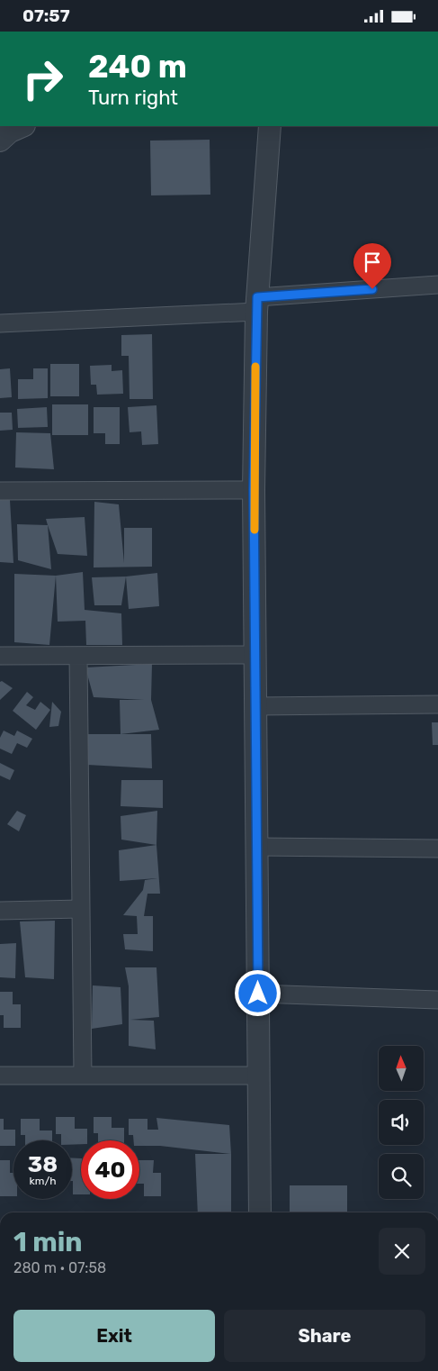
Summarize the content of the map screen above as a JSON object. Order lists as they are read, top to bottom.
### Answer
{
  "north": "top",
  "page": {
    "status": "07:57",
    "turn": ["240 m", "Turn right"],
    "speed": "38 km/h",
    "limit": "40",
    "heading": ["1 min", "280 m · 07:58"],
    "buttons": ["Exit", "Share"]
  }
}
